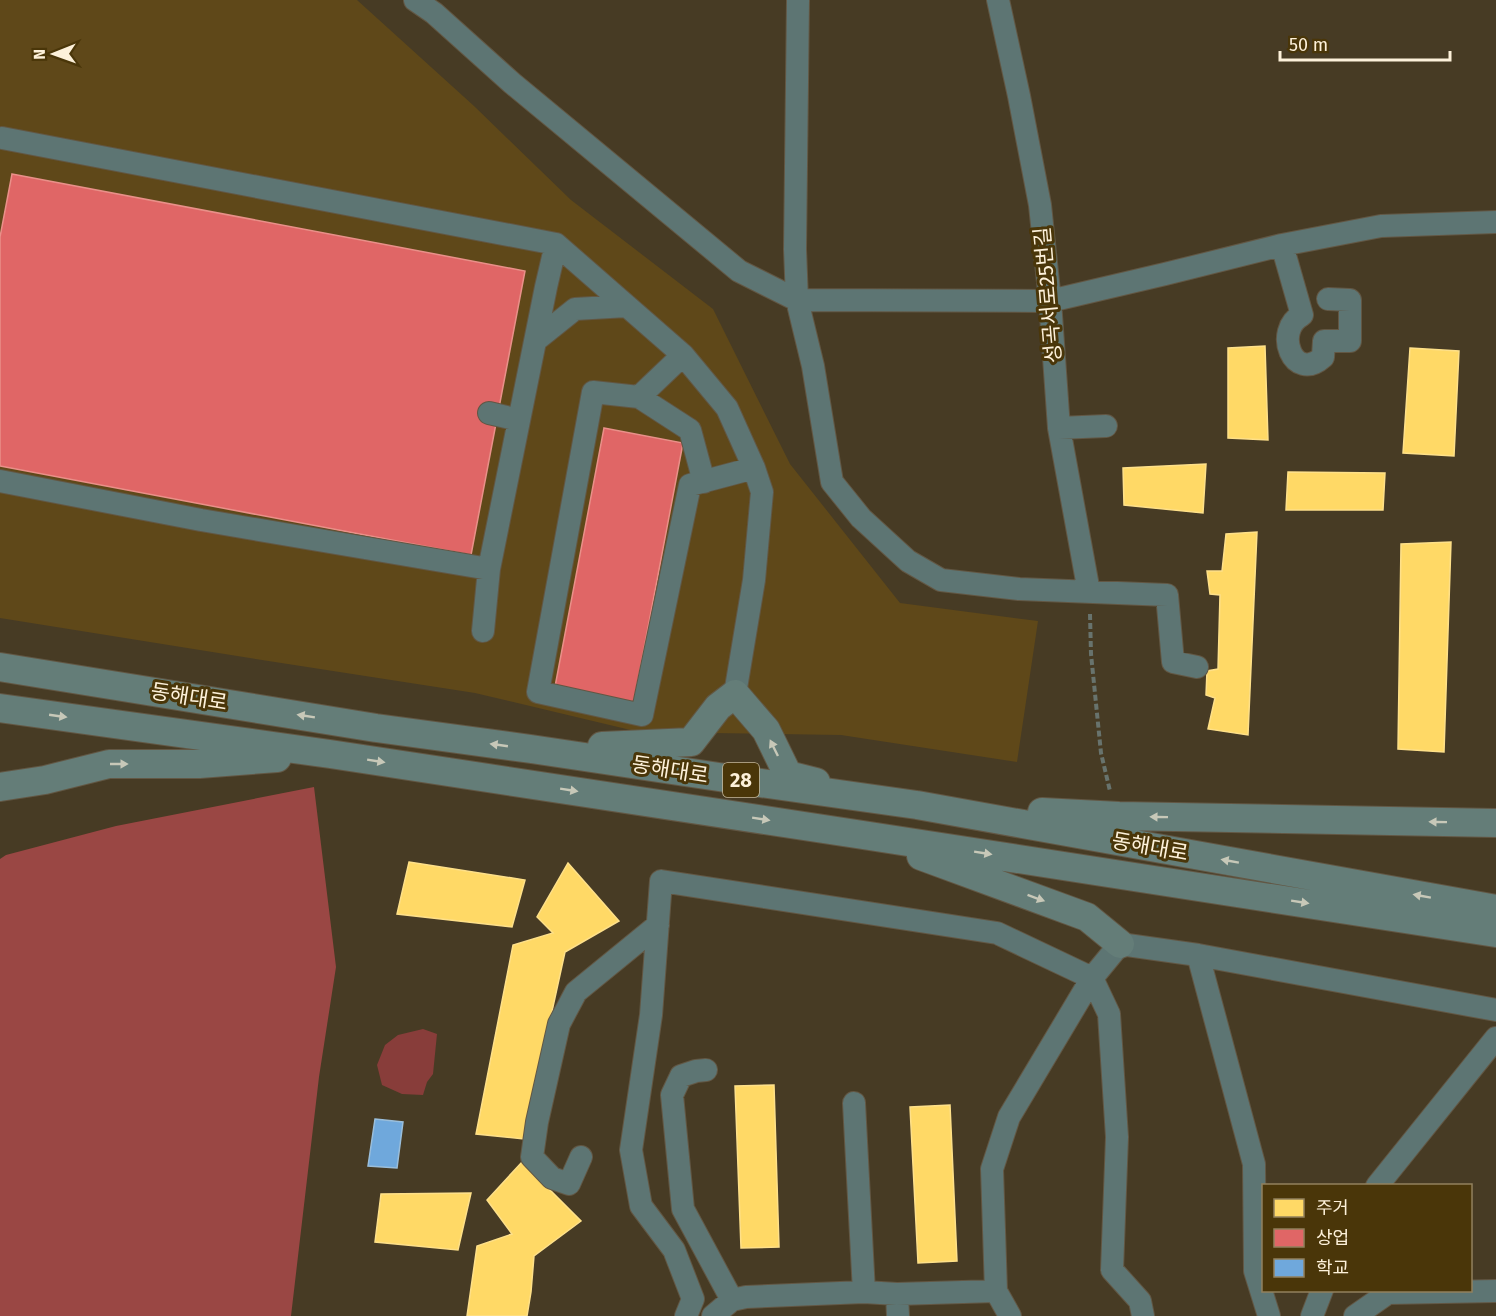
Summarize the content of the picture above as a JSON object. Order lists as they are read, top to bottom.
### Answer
{
  "streets": {
    "main road": ["동해대로", "28"],
    "street": ["성곡서로25번길"]
  },
  "legend": ["주거", "상업", "학교"],
  "scale_bar": "50 m",
  "north": "left"
}
